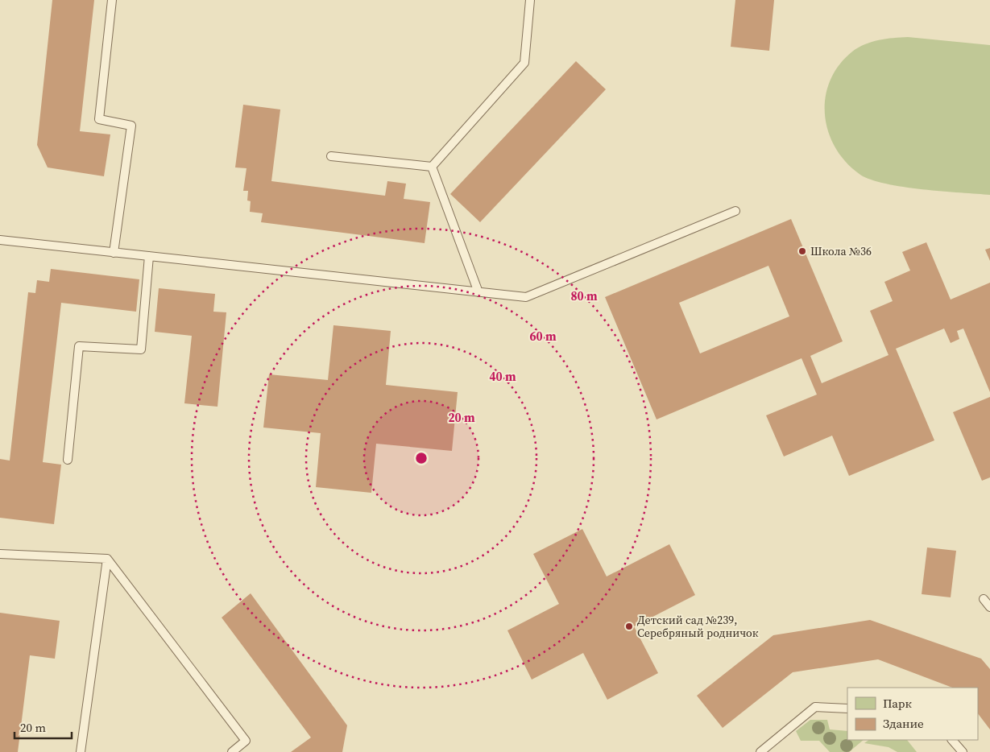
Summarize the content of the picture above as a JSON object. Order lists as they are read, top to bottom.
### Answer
{
  "places": ["Школа №36", "Детский сад №239, Серебряный родничок"],
  "legend": ["Парк", "Здание"],
  "scale_bar": "20 m",
  "rings": [
    "80 m",
    "60 m",
    "40 m",
    "20 m"
  ]
}
